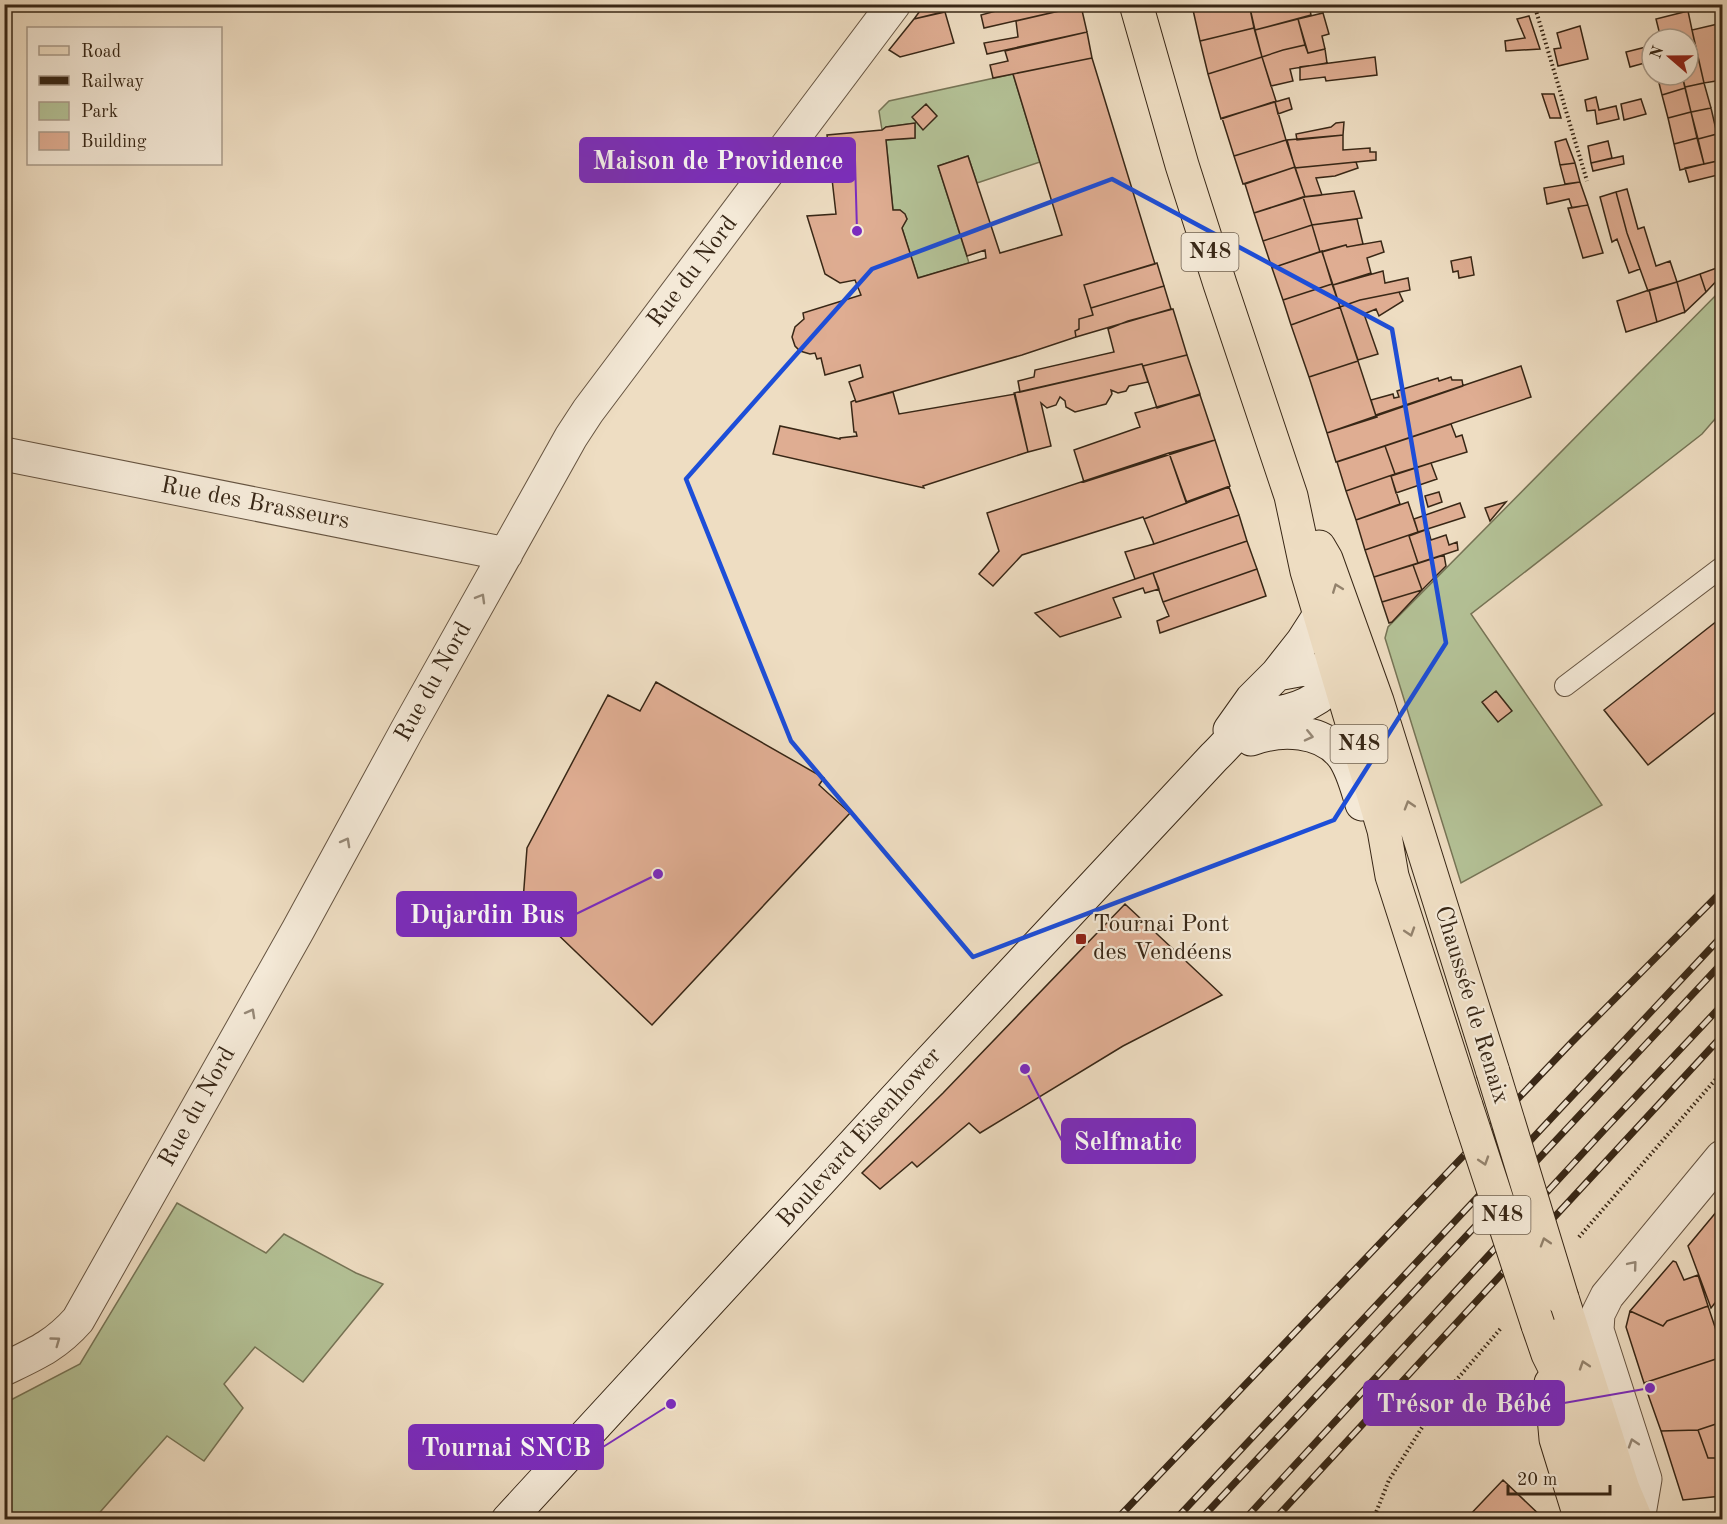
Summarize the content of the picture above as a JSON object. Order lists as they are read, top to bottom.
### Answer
{
  "streets": {
    "main road": ["N48", "Chaussée de Renaix"],
    "street": ["Rue du Nord", "Rue des Brasseurs", "Boulevard Eisenhower"]
  },
  "crossings": [
    ["Rue du Nord", "Rue des Brasseurs"],
    ["Chaussée de Renaix", "Boulevard Eisenhower"]
  ],
  "one_way": ["Rue du Nord"],
  "places": {
    "other": [
      "Maison de Providence",
      "Dujardin Bus",
      "Selfmatic",
      "Trésor de Bébé",
      "Tournai SNCB"
    ],
    "transit": ["Tournai Pont des Vendéens"]
  },
  "legend": [
    "Road",
    "Railway",
    "Park",
    "Building"
  ],
  "scale_bar": "20 m",
  "north": "left"
}
